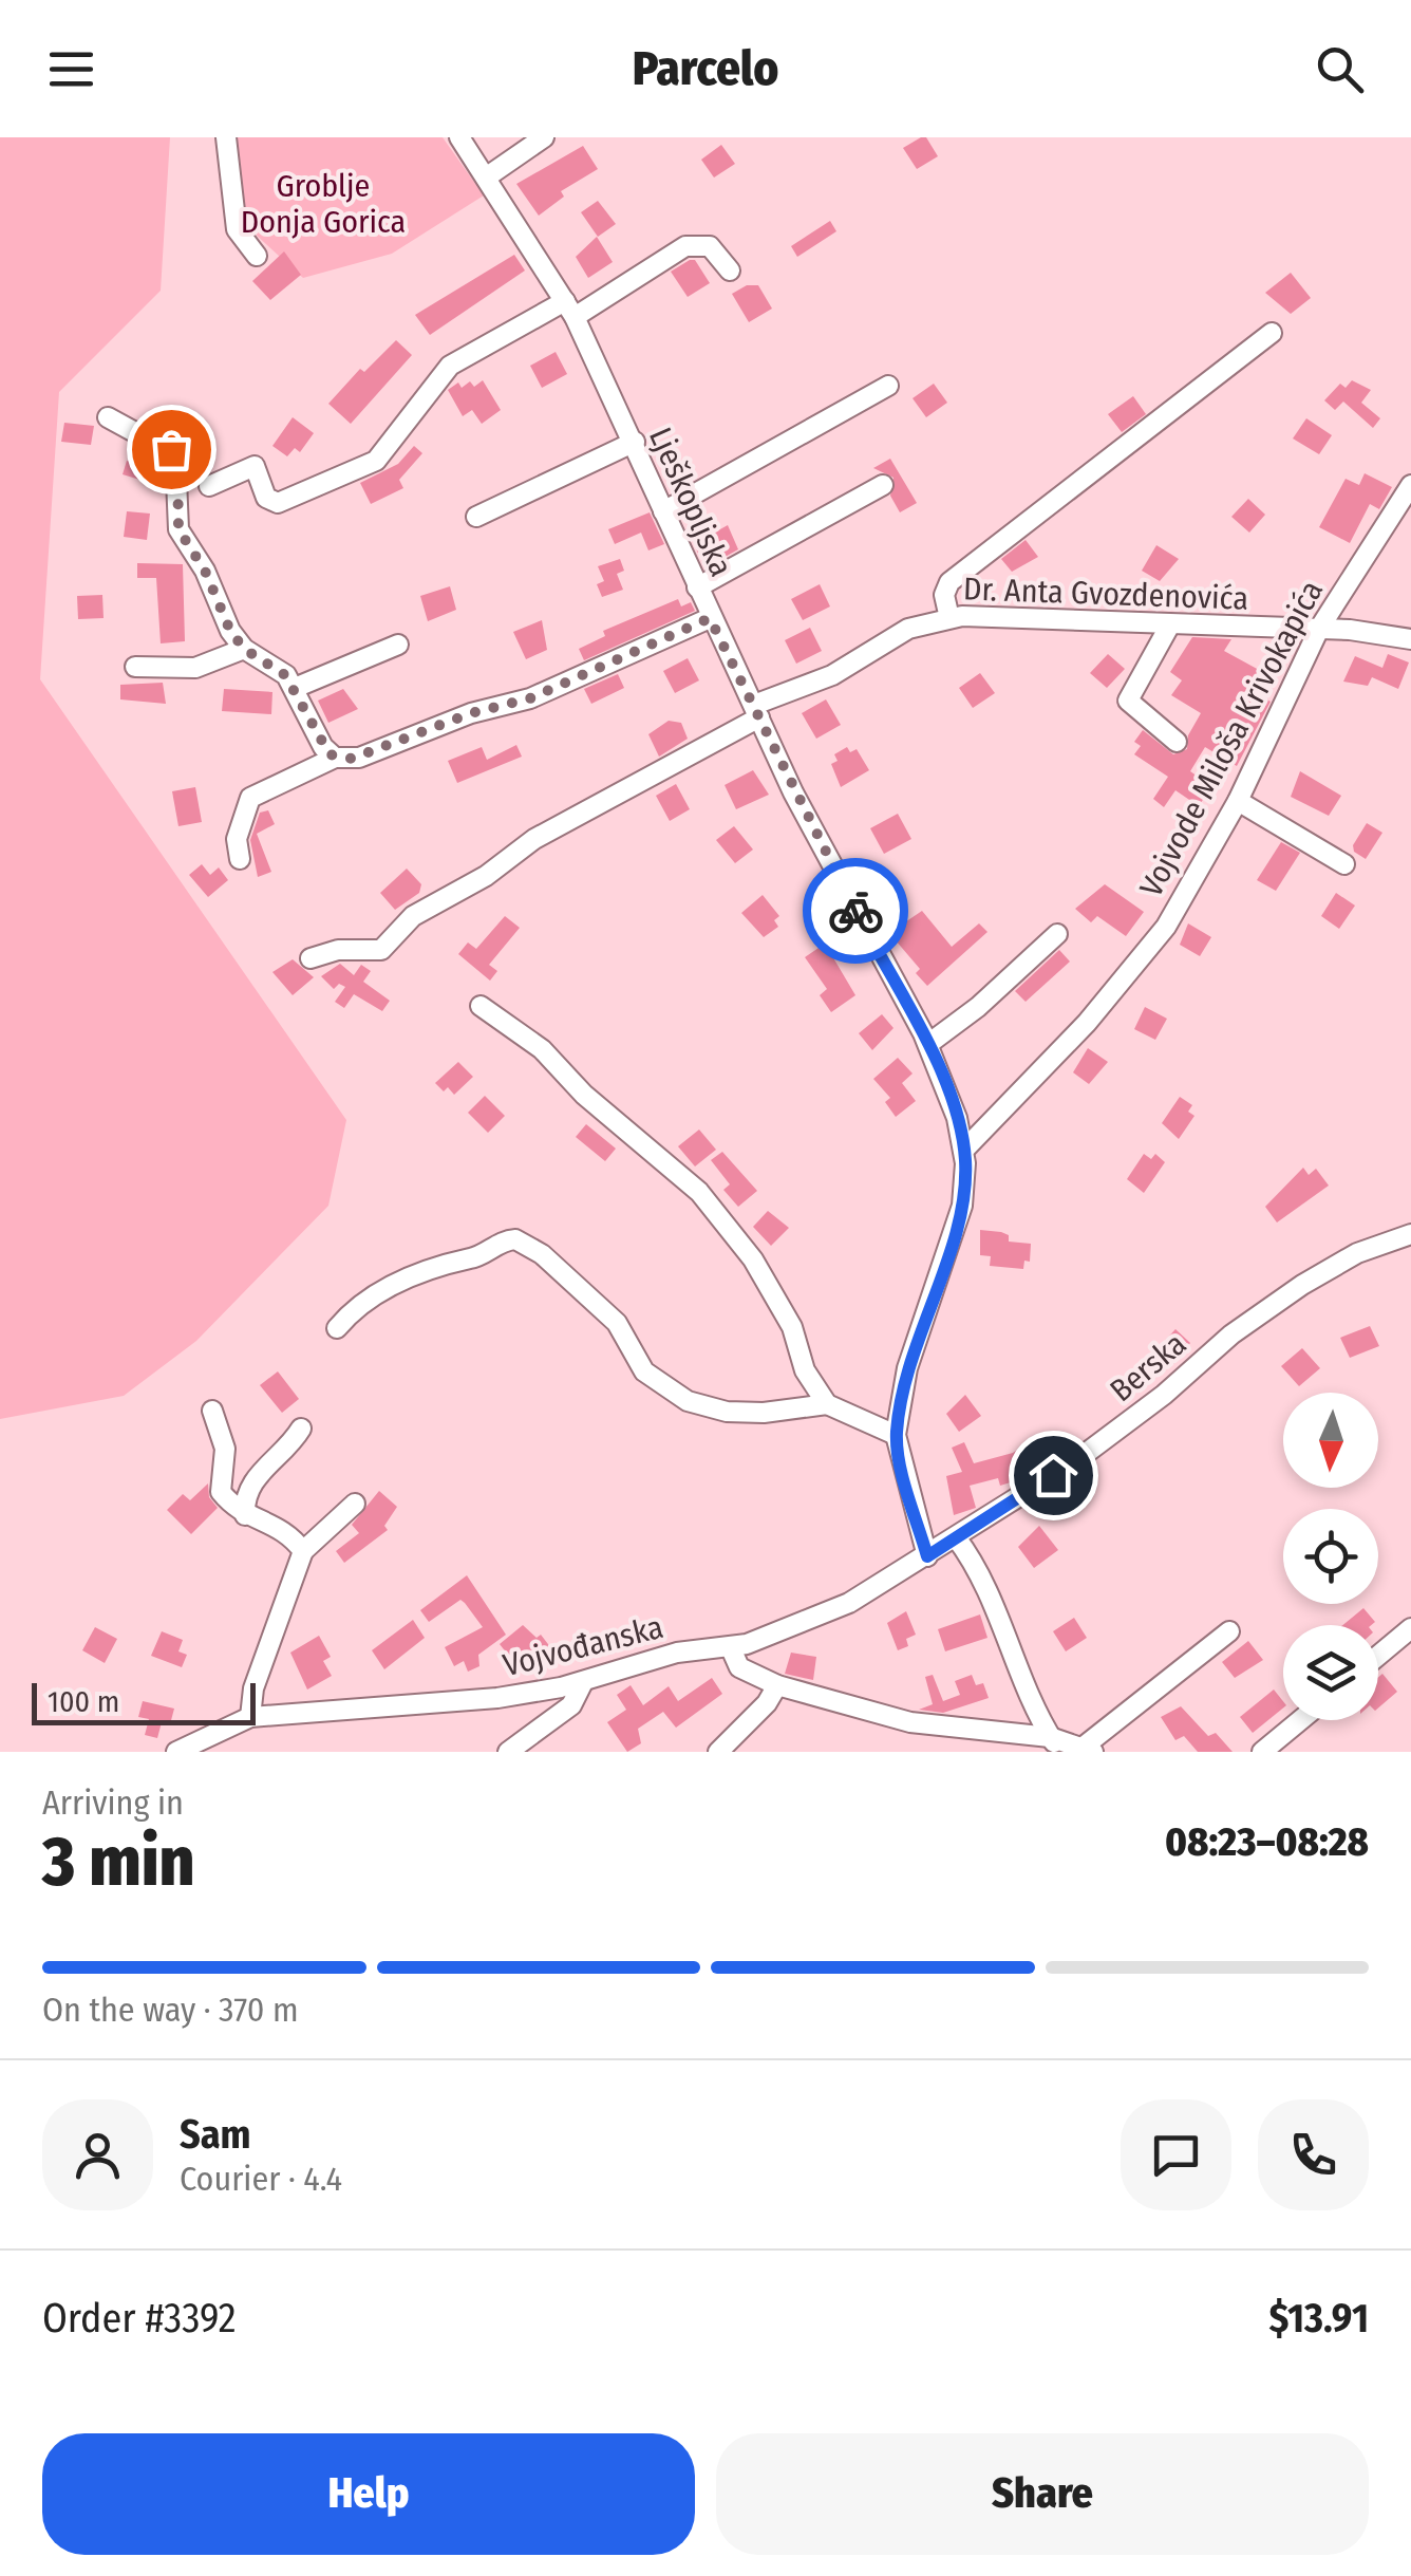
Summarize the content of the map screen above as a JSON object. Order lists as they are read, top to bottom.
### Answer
{
  "streets": {
    "street": [
      "Lješkopljska",
      "Dr. Anta Gvozdenovića",
      "Vojvode Miloša Krivokapića",
      "Berska",
      "Vojvođanska"
    ]
  },
  "crossings": [
    ["Lješkopljska", "Dr. Anta Gvozdenovića"],
    ["Lješkopljska", "Vojvode Miloša Krivokapića"],
    ["Lješkopljska", "Berska"],
    ["Lješkopljska", "Vojvođanska"],
    ["Dr. Anta Gvozdenovića", "Vojvode Miloša Krivokapića"],
    ["Berska", "Vojvođanska"]
  ],
  "parks": ["Groblje Donja Gorica"],
  "scale_bar": "100 m",
  "north": "bottom",
  "page": {
    "header": "Parcelo",
    "scale": "100 m",
    "heading": ["3 min", "Arriving in", "08:23–08:28"],
    "panel": [
      "Sam",
      "Courier · 4.4",
      "Order #3392",
      "$13.91"
    ],
    "bar": "On the way · 370 m",
    "buttons": ["Help", "Share"]
  }
}
